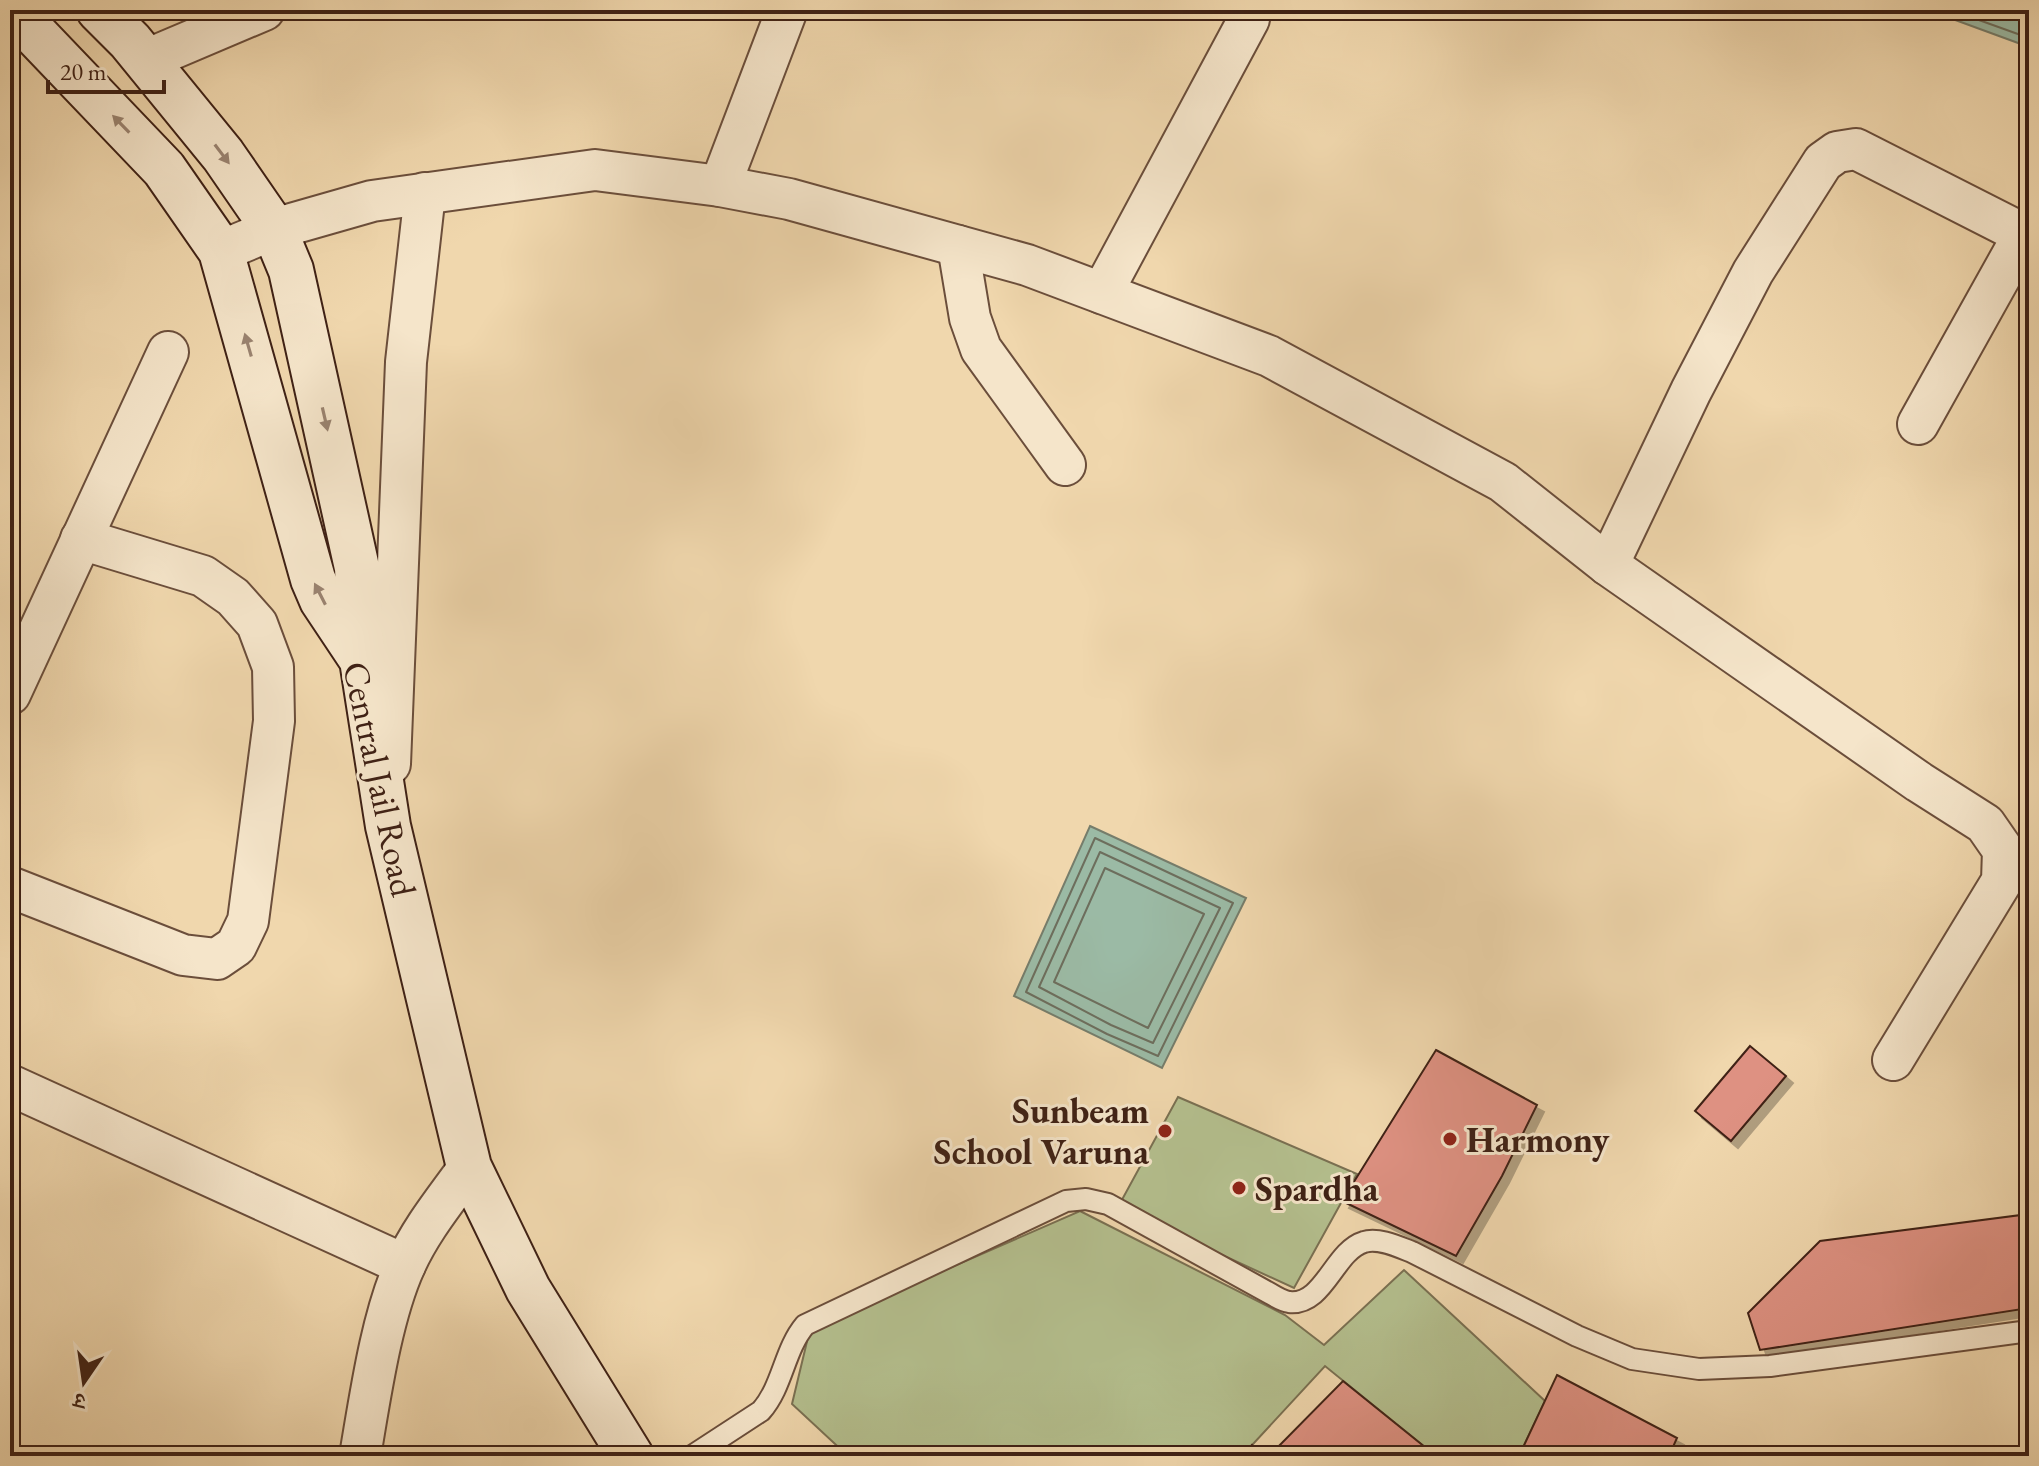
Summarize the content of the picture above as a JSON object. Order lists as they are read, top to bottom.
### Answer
{
  "streets": {
    "street": ["Central Jail Road"]
  },
  "places": ["Sunbeam School Varuna", "Harmony", "Spardha"],
  "scale_bar": "20 m",
  "north": "bottom"
}
